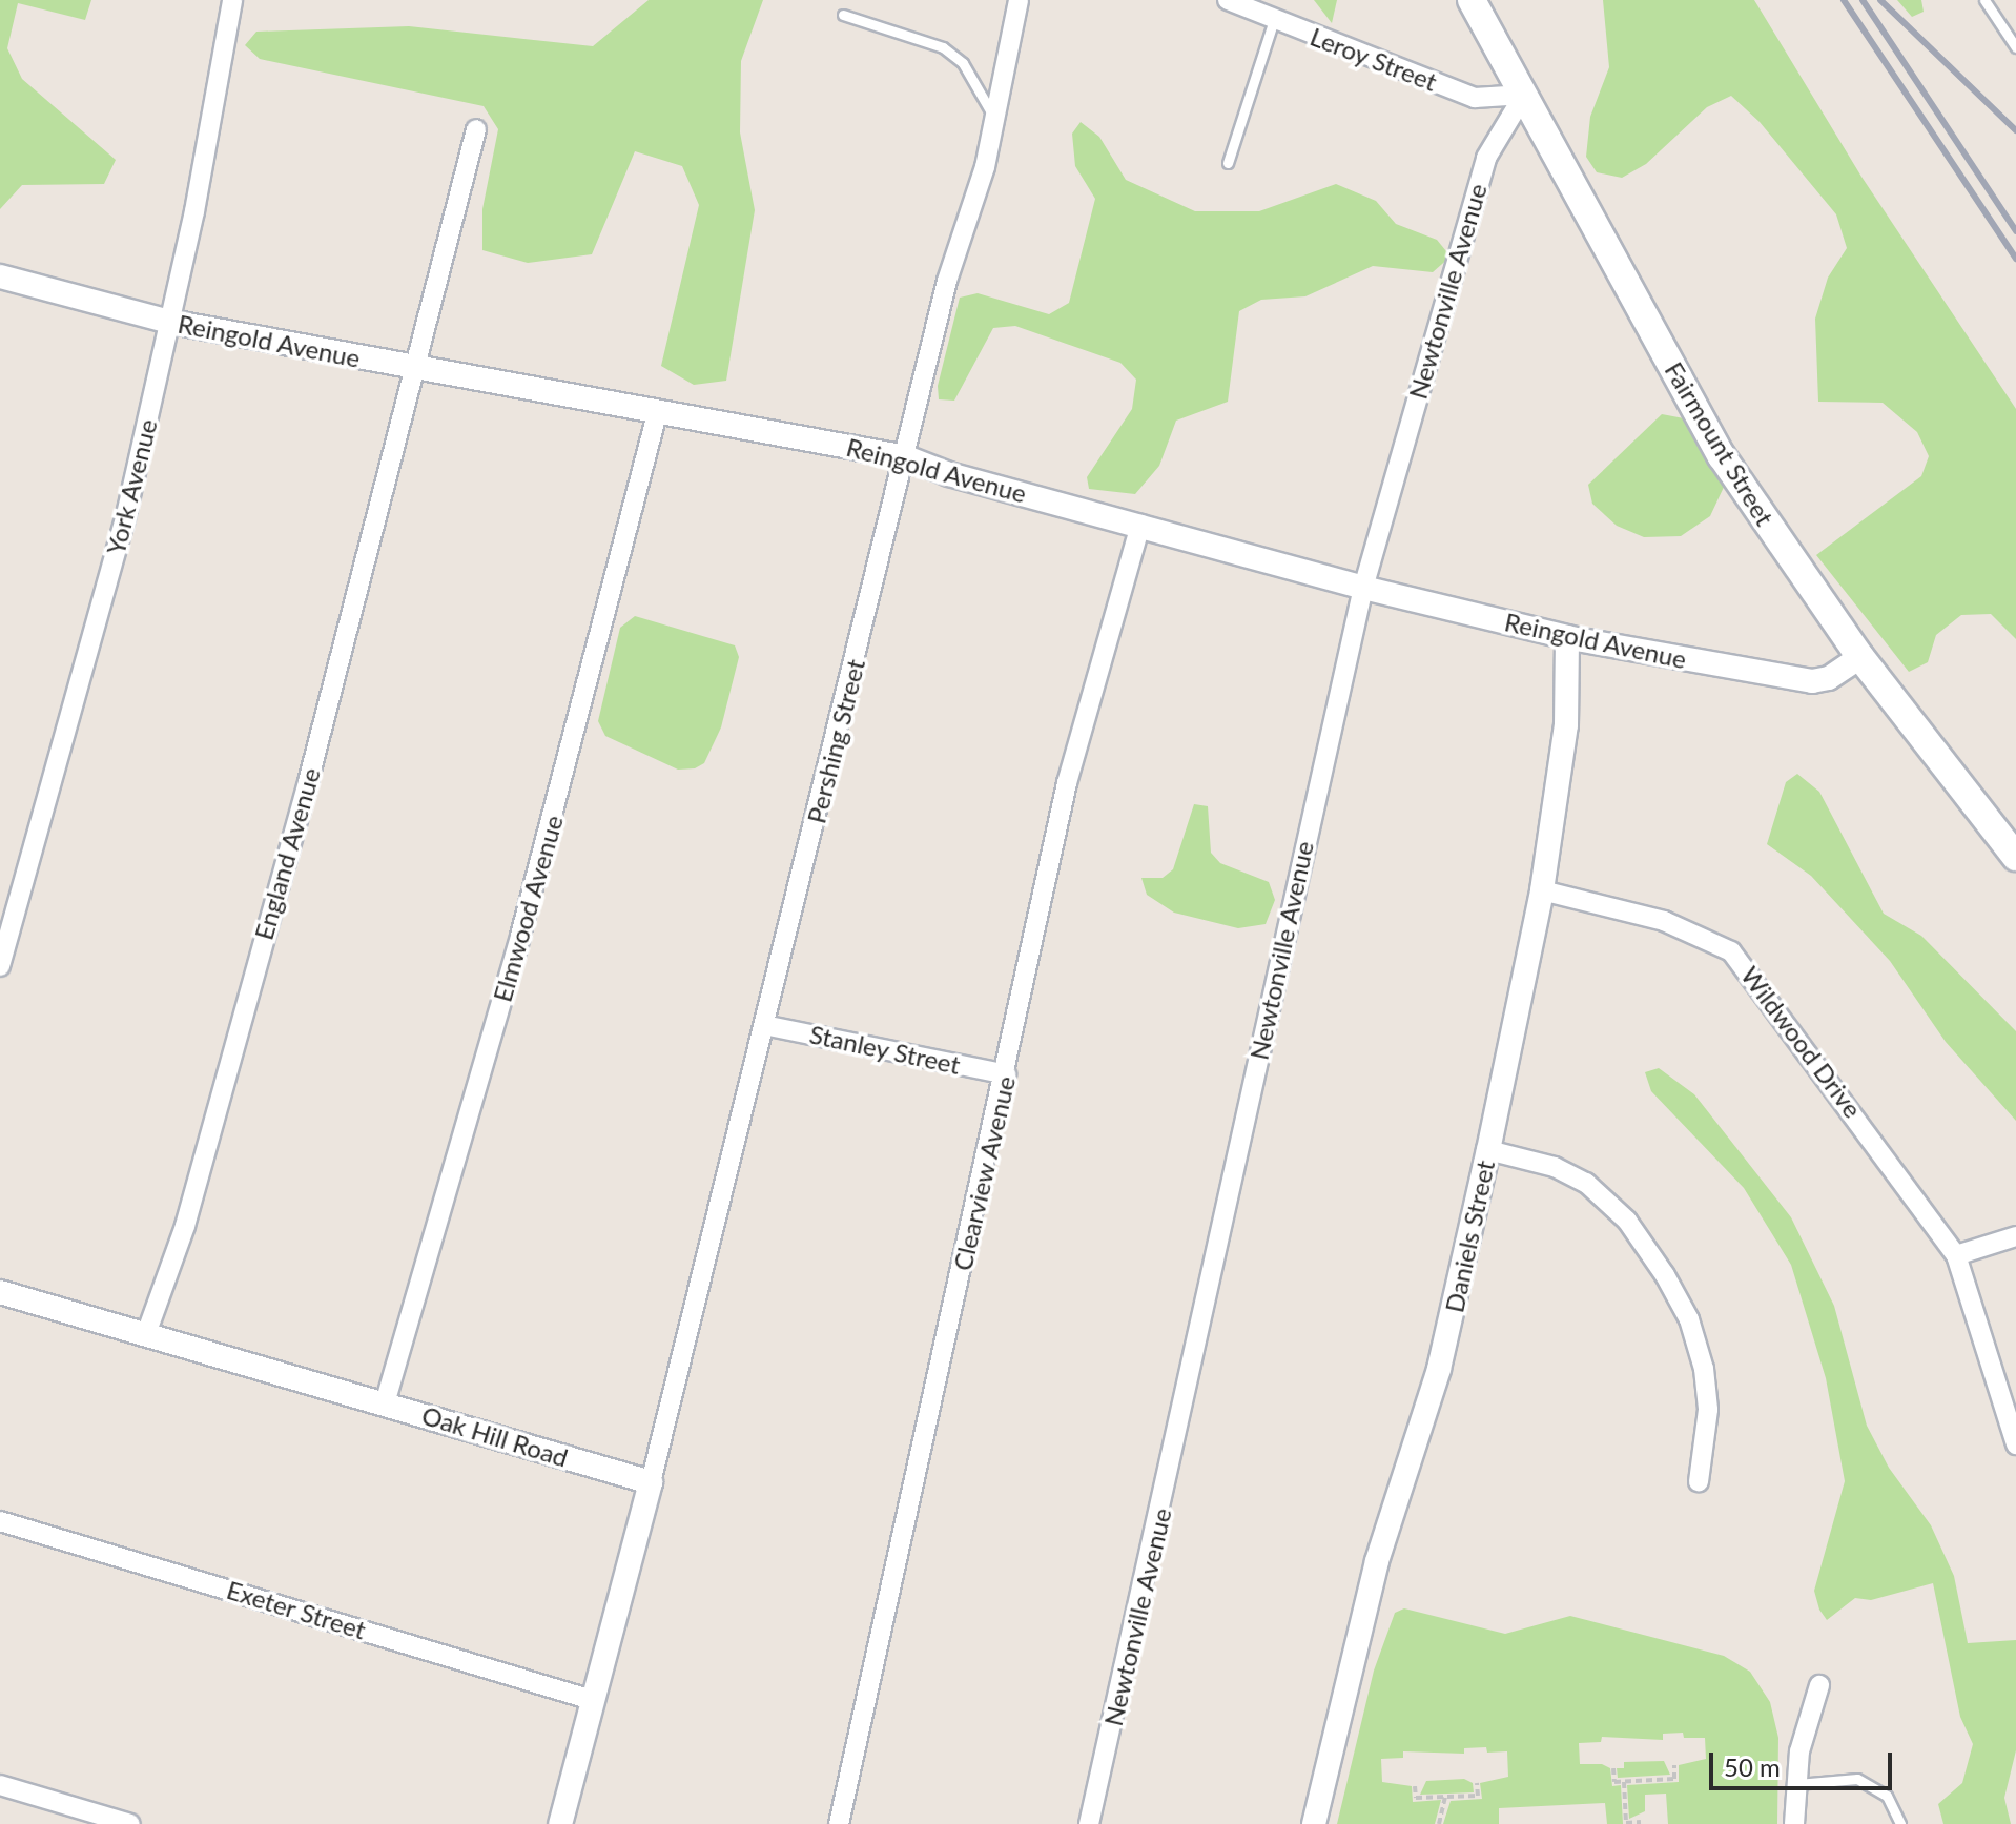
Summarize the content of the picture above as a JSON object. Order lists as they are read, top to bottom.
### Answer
{
  "streets": {
    "main road": ["Fairmount Street"],
    "street": [
      "Leroy Street",
      "Newtonville Avenue",
      "Reingold Avenue",
      "York Avenue",
      "Pershing Street",
      "England Avenue",
      "Elmwood Avenue",
      "Wildwood Drive",
      "Stanley Street",
      "Clearview Avenue",
      "Daniels Street",
      "Oak Hill Road",
      "Exeter Street"
    ]
  },
  "crossings": [
    ["Leroy Street", "Newtonville Avenue"],
    ["Leroy Street", "Fairmount Street"],
    ["Newtonville Avenue", "Reingold Avenue"],
    ["Newtonville Avenue", "Fairmount Street"],
    ["Reingold Avenue", "Fairmount Street"],
    ["Reingold Avenue", "York Avenue"],
    ["Reingold Avenue", "Pershing Street"],
    ["Reingold Avenue", "England Avenue"],
    ["Reingold Avenue", "Elmwood Avenue"],
    ["Reingold Avenue", "Clearview Avenue"],
    ["Reingold Avenue", "Daniels Street"],
    ["Pershing Street", "Stanley Street"],
    ["Pershing Street", "Oak Hill Road"],
    ["England Avenue", "Oak Hill Road"],
    ["Elmwood Avenue", "Oak Hill Road"],
    ["Wildwood Drive", "Daniels Street"],
    ["Stanley Street", "Clearview Avenue"]
  ],
  "scale_bar": "50 m"
}
